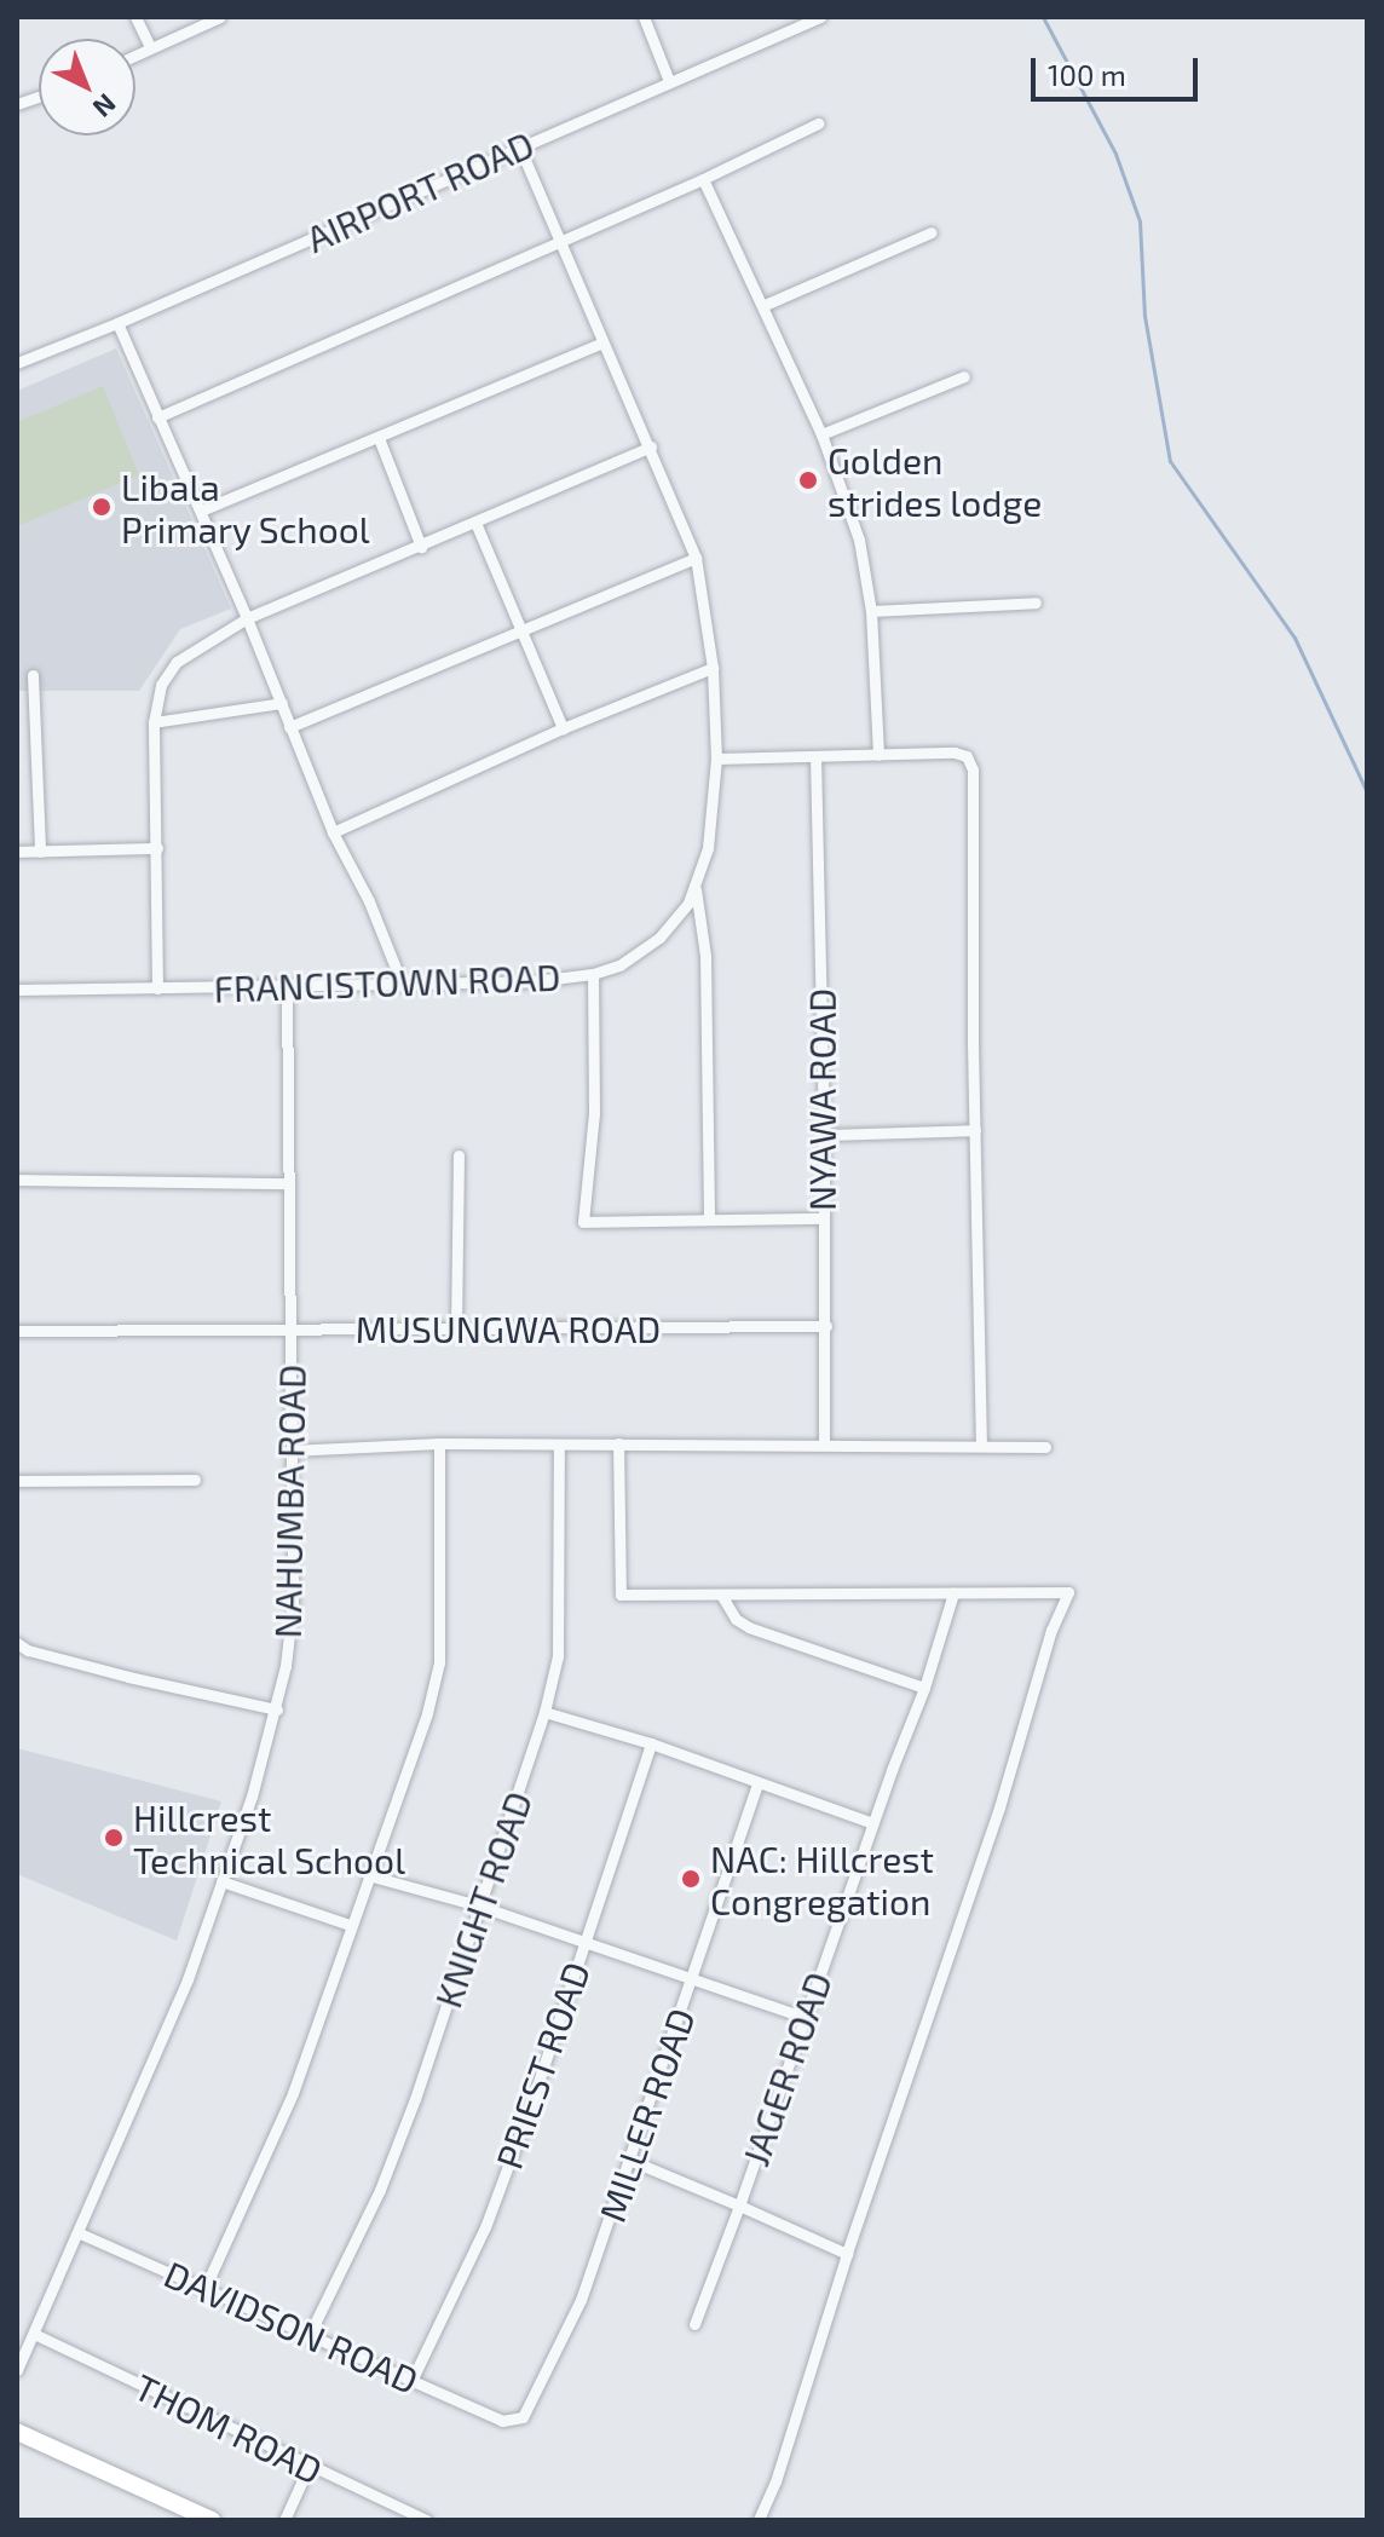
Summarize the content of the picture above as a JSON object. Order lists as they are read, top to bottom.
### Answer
{
  "streets": {
    "street": [
      "AIRPORT ROAD",
      "FRANCISTOWN ROAD",
      "NYAWA ROAD",
      "MUSUNGWA ROAD",
      "NAHUMBA ROAD",
      "KNIGHT ROAD",
      "PRIEST ROAD",
      "JAGER ROAD",
      "MILLER ROAD",
      "DAVIDSON ROAD",
      "THOM ROAD"
    ]
  },
  "crossings": [
    ["AIRPORT ROAD", "FRANCISTOWN ROAD"],
    ["FRANCISTOWN ROAD", "NAHUMBA ROAD"],
    ["NYAWA ROAD", "MUSUNGWA ROAD"],
    ["MUSUNGWA ROAD", "NAHUMBA ROAD"],
    ["NAHUMBA ROAD", "DAVIDSON ROAD"],
    ["NAHUMBA ROAD", "THOM ROAD"],
    ["KNIGHT ROAD", "DAVIDSON ROAD"],
    ["PRIEST ROAD", "DAVIDSON ROAD"],
    ["JAGER ROAD", "MILLER ROAD"],
    ["MILLER ROAD", "DAVIDSON ROAD"]
  ],
  "places": [
    "Golden strides lodge",
    "Libala Primary School",
    "Hillcrest Technical School",
    "NAC: Hillcrest Congregation"
  ],
  "scale_bar": "100 m",
  "north": "bottom right"
}
